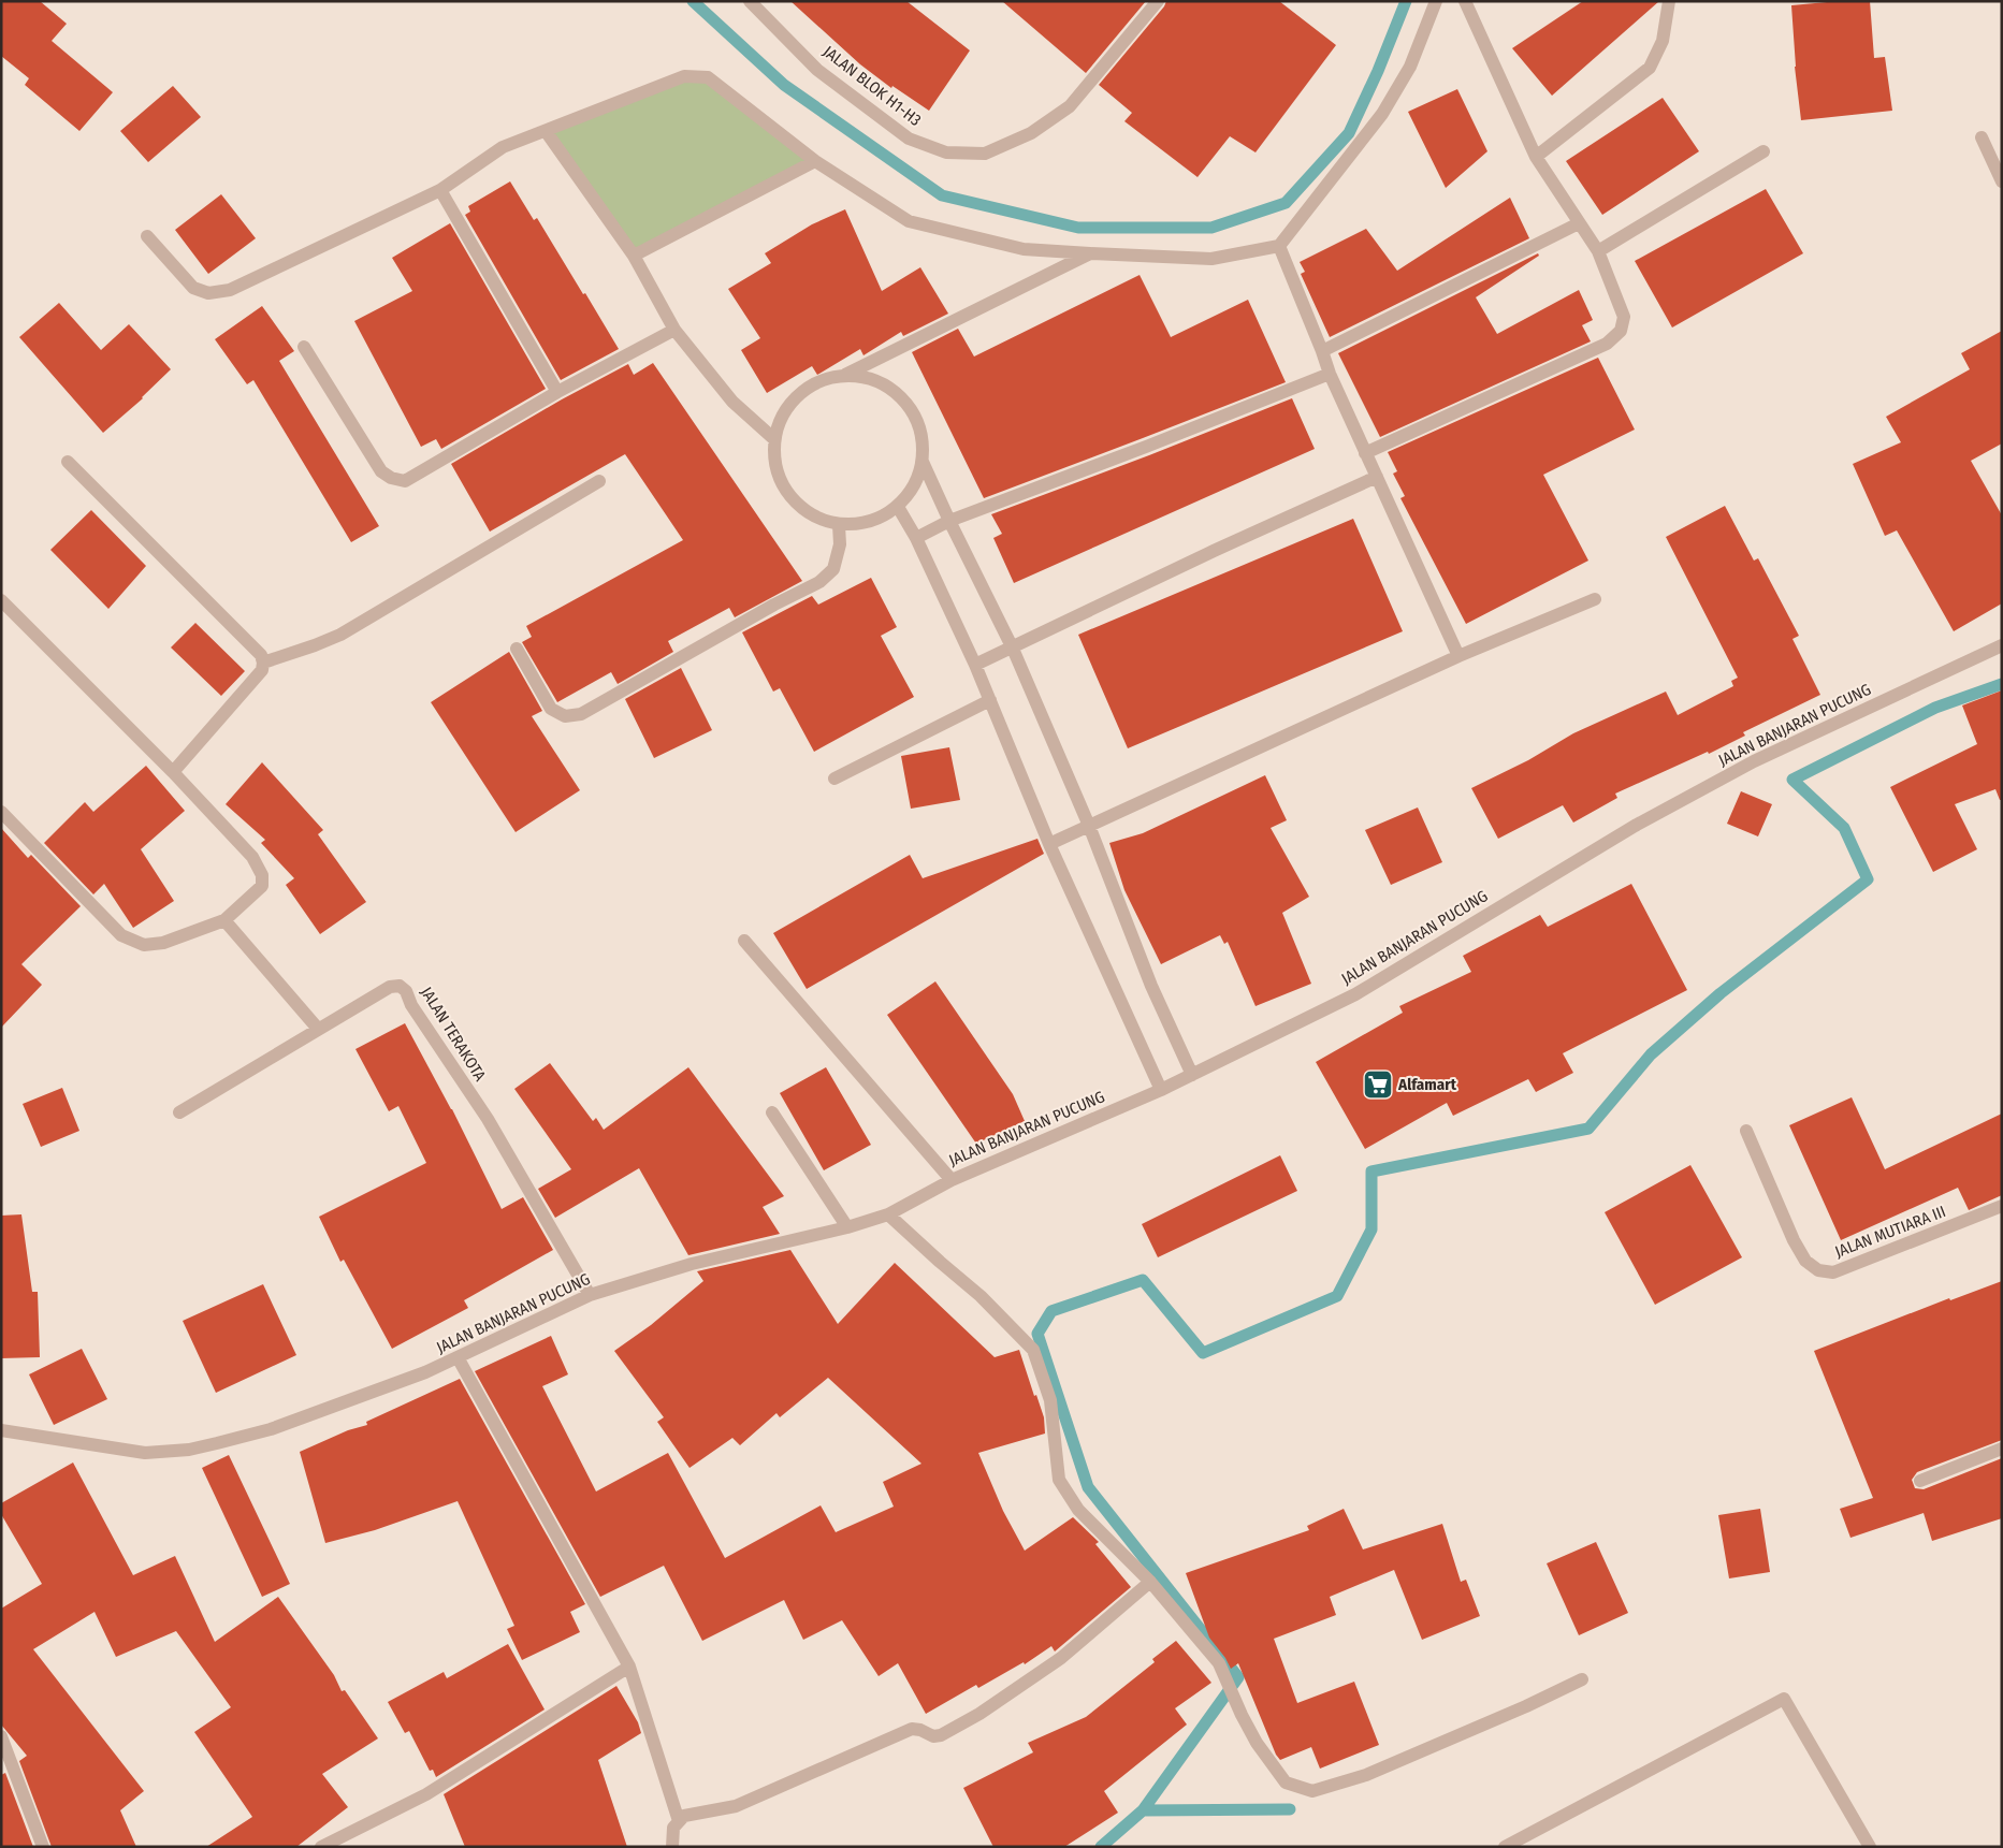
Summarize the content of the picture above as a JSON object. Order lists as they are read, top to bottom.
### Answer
{
  "streets": {
    "street": [
      "JALAN BLOK H1-H3",
      "JALAN BANJARAN PUCUNG",
      "JALAN TERAKOTA",
      "JALAN MUTIARA III"
    ]
  },
  "crossings": [
    ["JALAN BANJARAN PUCUNG", "JALAN TERAKOTA"]
  ],
  "places": {
    "supermarket": ["Alfamart"]
  }
}
